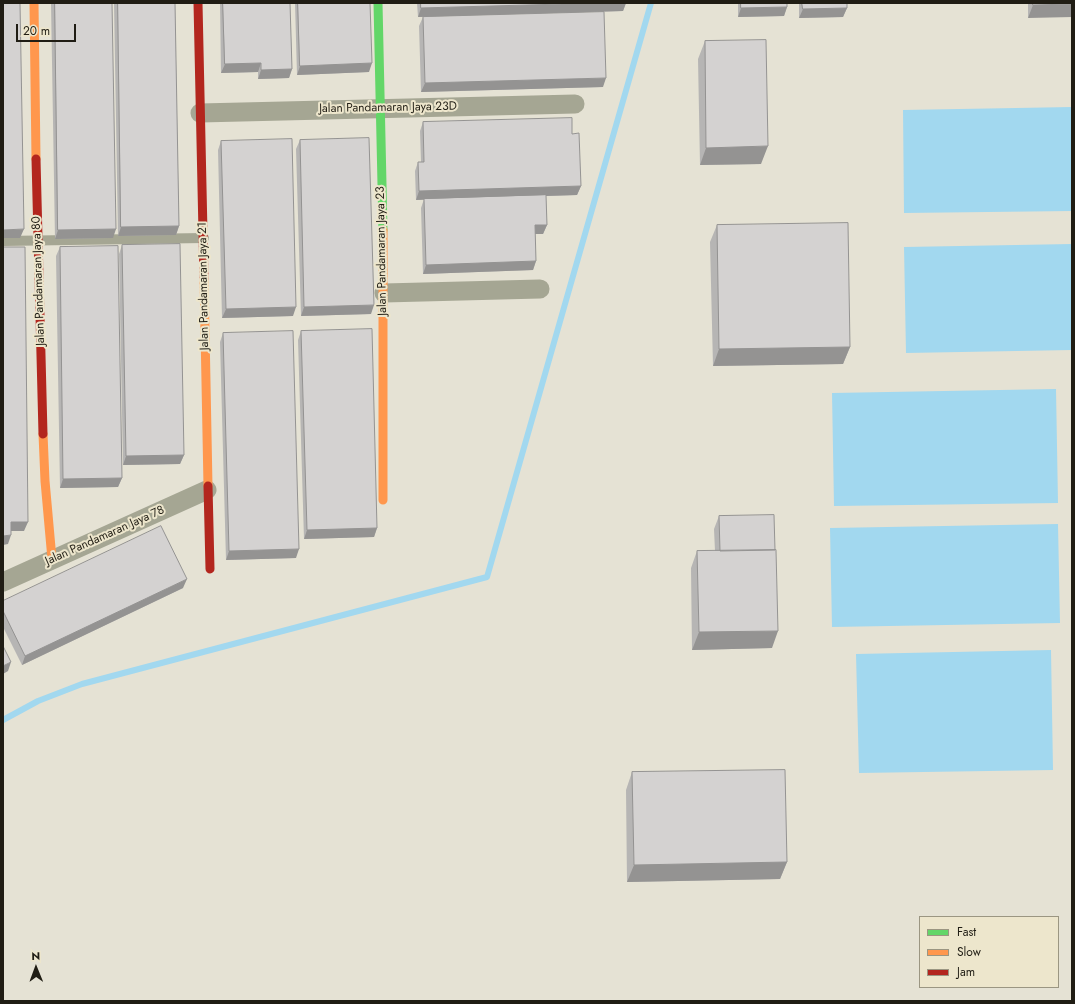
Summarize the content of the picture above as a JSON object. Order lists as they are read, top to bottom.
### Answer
{
  "streets": {
    "street": [
      "Jalan Pandamaran Jaya 23D",
      "Jalan Pandamaran Jaya 23",
      "Jalan Pandamaran Jaya 80",
      "Jalan Pandamaran Jaya 21",
      "Jalan Pandamaran Jaya 78"
    ]
  },
  "crossings": [
    ["Jalan Pandamaran Jaya 23D", "Jalan Pandamaran Jaya 23"],
    ["Jalan Pandamaran Jaya 23D", "Jalan Pandamaran Jaya 21"],
    ["Jalan Pandamaran Jaya 80", "Jalan Pandamaran Jaya 78"],
    ["Jalan Pandamaran Jaya 21", "Jalan Pandamaran Jaya 78"]
  ],
  "legend": ["Fast", "Slow", "Jam"],
  "scale_bar": "20 m",
  "north": "top"
}
